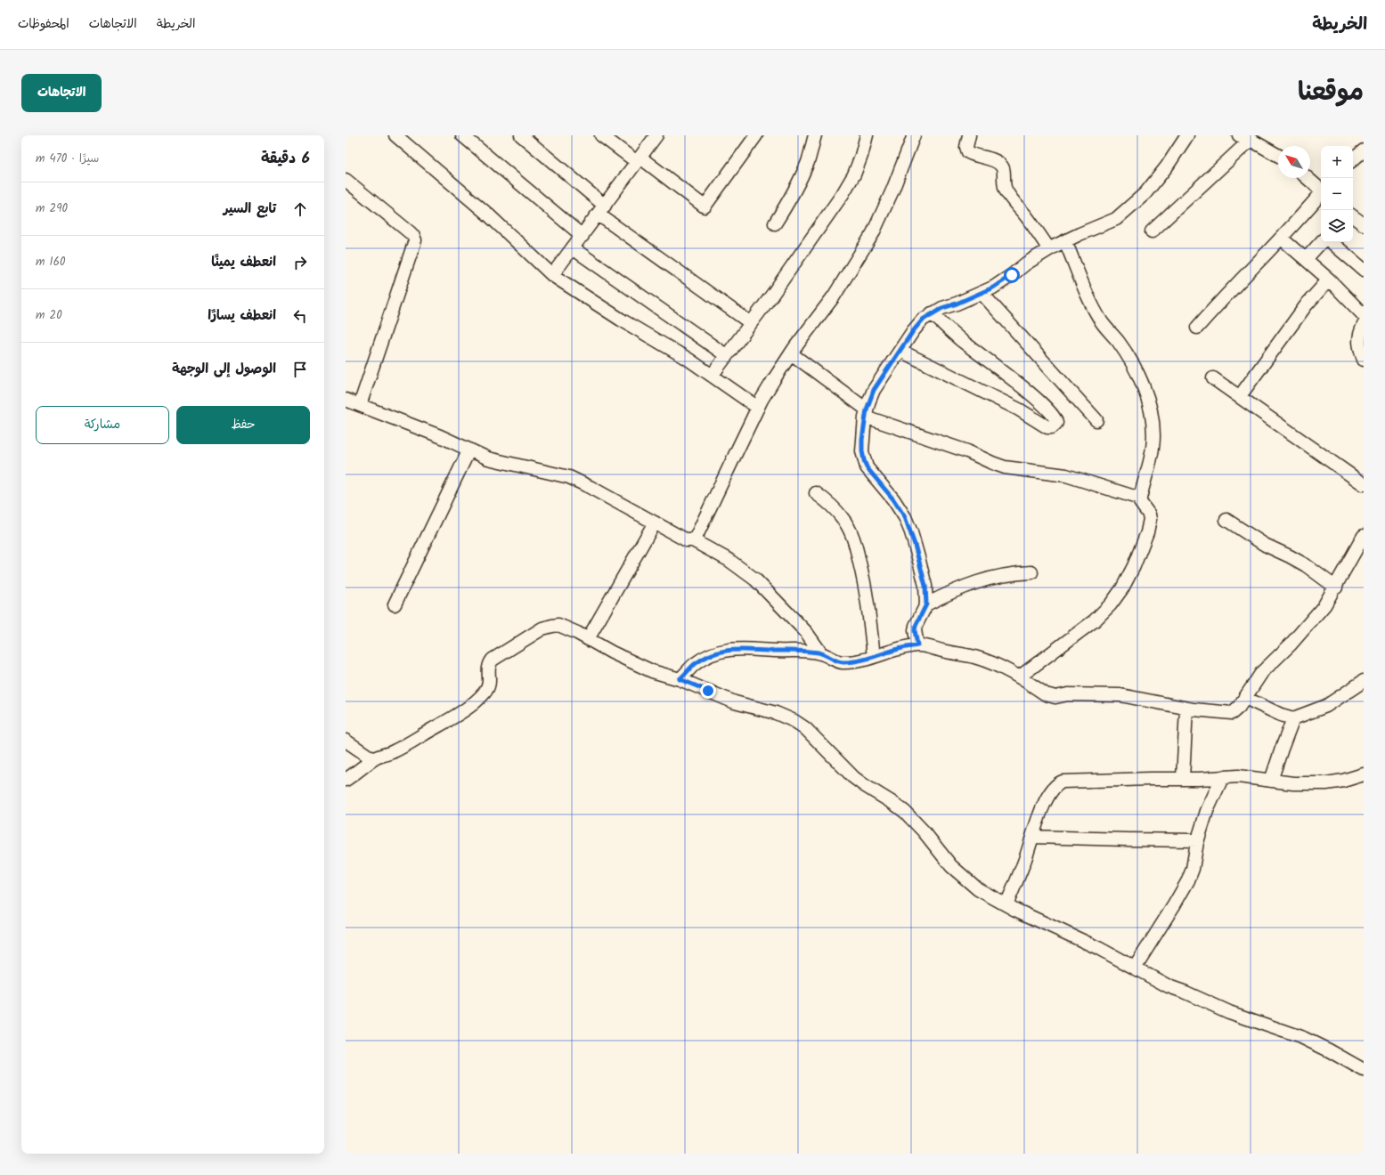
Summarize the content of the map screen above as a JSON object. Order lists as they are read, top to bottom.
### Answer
{
  "north": "top left",
  "page": {
    "header": "الخريطة",
    "nav": ["الخريطة", "الاتجاهات", "المحفوظات"],
    "title": "موقعنا",
    "buttons": [
      "الاتجاهات",
      ["حفظ", "مشاركة"]
    ],
    "heading": ["6 دقيقة", "سيرًا · 470 m"],
    "map_buttons": ["+", "−"],
    "list": [
      ["تابع السير", "290 m"],
      ["انعطف يمينًا", "160 m"],
      ["انعطف يسارًا", "20 m"],
      "الوصول إلى الوجهة"
    ]
  }
}
